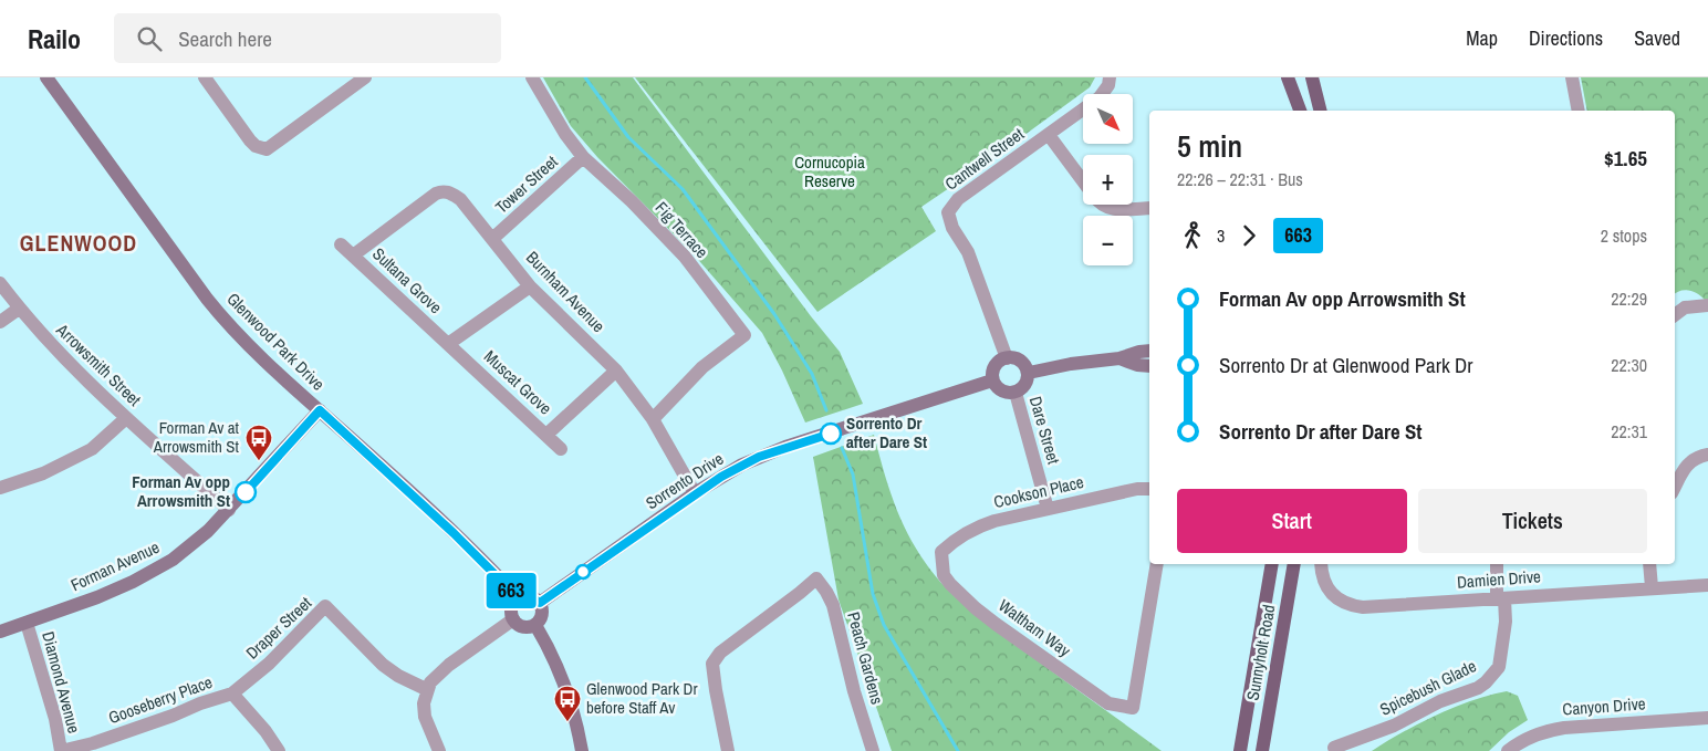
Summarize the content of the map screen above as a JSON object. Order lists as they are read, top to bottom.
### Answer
{
  "streets": {
    "main road": ["Sunnyholt Road"],
    "street": [
      "Cantwell Street",
      "Tower Street",
      "Fig Terrace",
      "Sultana Grove",
      "Burnham Avenue",
      "Glenwood Park Drive",
      "Arrowsmith Street",
      "Muscat Grove",
      "Dare Street",
      "Sorrento Drive",
      "Cookson Place",
      "Forman Avenue",
      "Damien Drive",
      "Draper Street",
      "Waltham Way",
      "Peach Gardens",
      "Diamond Avenue",
      "Spicebush Glade",
      "Gooseberry Place",
      "Canyon Drive"
    ]
  },
  "crossings": [
    ["Cantwell Street", "Dare Street"],
    ["Cantwell Street", "Sorrento Drive"],
    ["Tower Street", "Fig Terrace"],
    ["Tower Street", "Burnham Avenue"],
    ["Fig Terrace", "Burnham Avenue"],
    ["Sultana Grove", "Burnham Avenue"],
    ["Sultana Grove", "Muscat Grove"],
    ["Burnham Avenue", "Sorrento Drive"],
    ["Glenwood Park Drive", "Sorrento Drive"],
    ["Glenwood Park Drive", "Forman Avenue"],
    ["Arrowsmith Street", "Forman Avenue"],
    ["Dare Street", "Sorrento Drive"],
    ["Dare Street", "Cookson Place"],
    ["Cookson Place", "Waltham Way"],
    ["Forman Avenue", "Diamond Avenue"],
    ["Damien Drive", "Spicebush Glade"],
    ["Draper Street", "Gooseberry Place"],
    ["Diamond Avenue", "Gooseberry Place"]
  ],
  "districts": ["GLENWOOD"],
  "parks": ["Cornucopia Reserve"],
  "places": {
    "other": ["Sorrento Dr after Dare St", "Forman Av opp Arrowsmith St"],
    "bus stop": ["Forman Av at Arrowsmith St", "Glenwood Park Dr before Staff Av"]
  },
  "lines": ["bus line 663"],
  "north": "bottom right",
  "page": {
    "header": "Railo",
    "search": "Search here",
    "nav": ["Map", "Directions", "Saved"],
    "on_map": "663",
    "map_buttons": ["+", "−"],
    "heading": ["5 min", "22:26 – 22:31 · Bus", "$1.65"],
    "legs": ["3", "663", "2 stops"],
    "list": [
      {
        "name": "Forman Av opp Arrowsmith St",
        "value": "22:29"
      },
      {
        "name": "Sorrento Dr at Glenwood Park Dr",
        "value": "22:30"
      },
      {
        "name": "Sorrento Dr after Dare St",
        "value": "22:31"
      }
    ],
    "buttons": ["Start", "Tickets"]
  }
}
